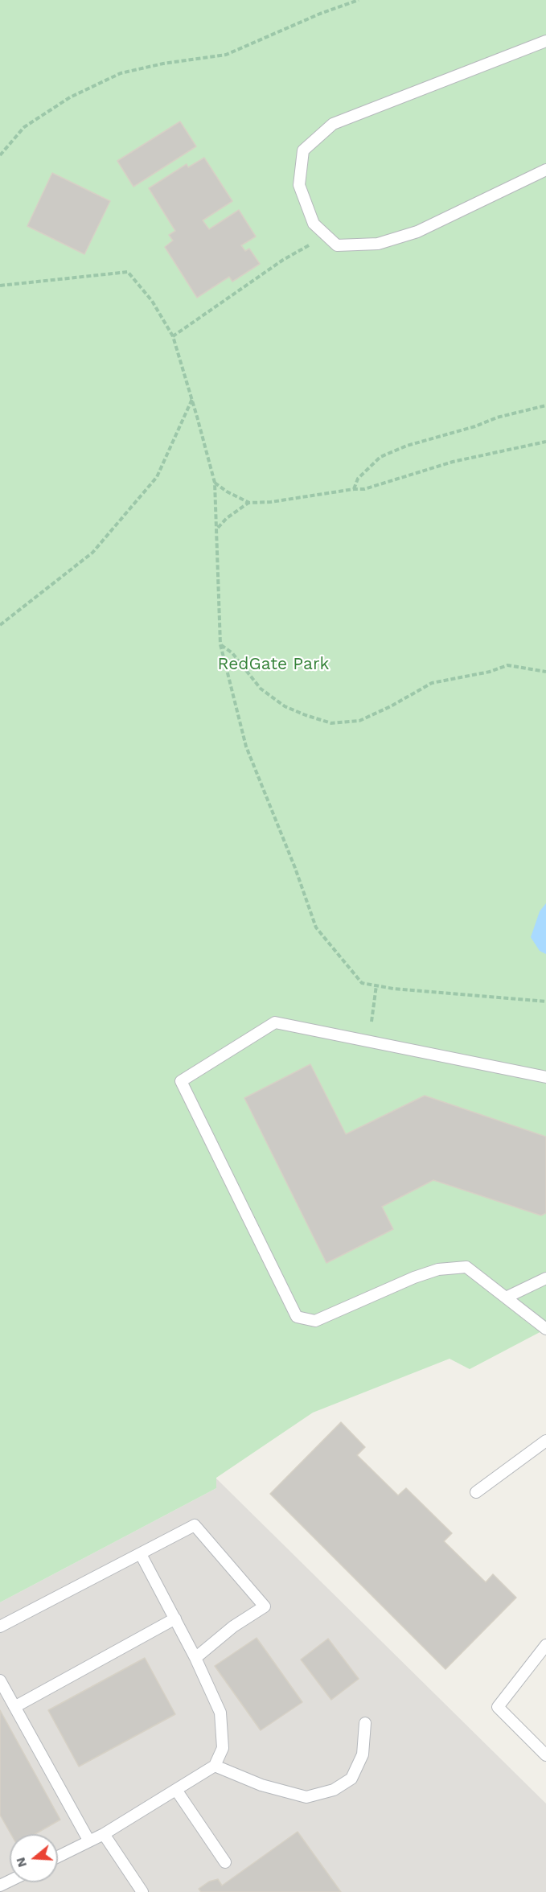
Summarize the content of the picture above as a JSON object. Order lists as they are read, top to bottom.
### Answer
{
  "parks": ["RedGate Park"],
  "north": "left"
}
